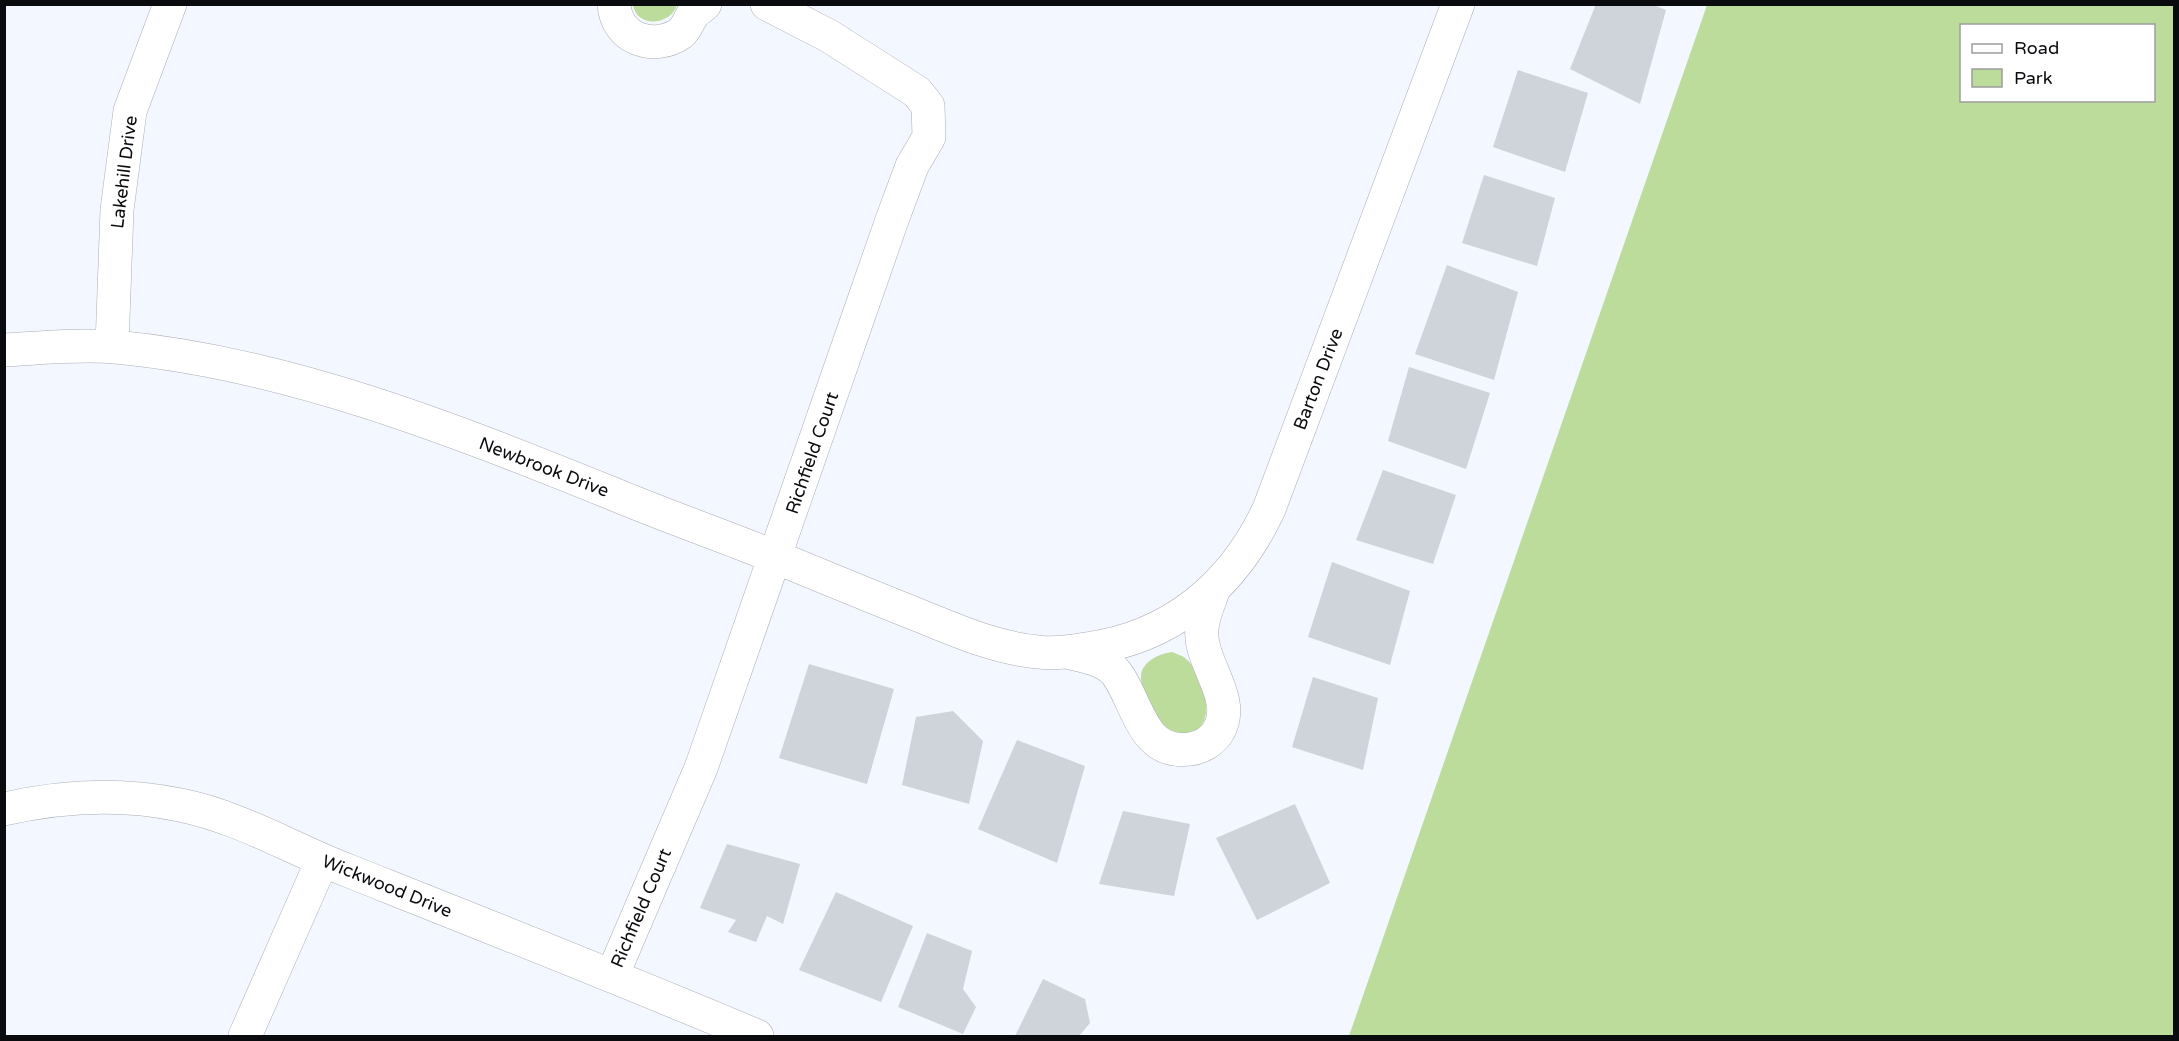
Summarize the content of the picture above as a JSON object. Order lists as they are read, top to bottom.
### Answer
{
  "streets": {
    "street": [
      "Lakehill Drive",
      "Barton Drive",
      "Richfield Court",
      "Newbrook Drive",
      "Wickwood Drive"
    ]
  },
  "crossings": [
    ["Lakehill Drive", "Newbrook Drive"],
    ["Barton Drive", "Newbrook Drive"],
    ["Richfield Court", "Newbrook Drive"],
    ["Richfield Court", "Wickwood Drive"]
  ],
  "legend": ["Road", "Park"]
}
